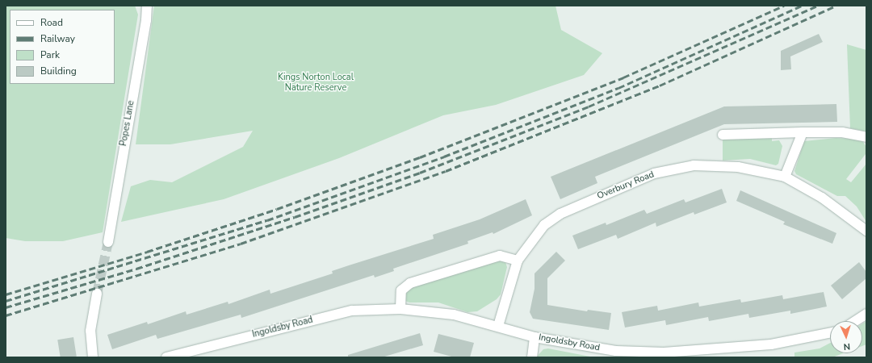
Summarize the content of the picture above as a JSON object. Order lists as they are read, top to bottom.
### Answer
{
  "streets": {
    "street": ["Popes Lane", "Overbury Road", "Ingoldsby Road"]
  },
  "crossings": [
    ["Overbury Road", "Ingoldsby Road"]
  ],
  "parks": ["Kings Norton Local Nature Reserve"],
  "legend": [
    "Road",
    "Railway",
    "Park",
    "Building"
  ],
  "north": "bottom"
}
